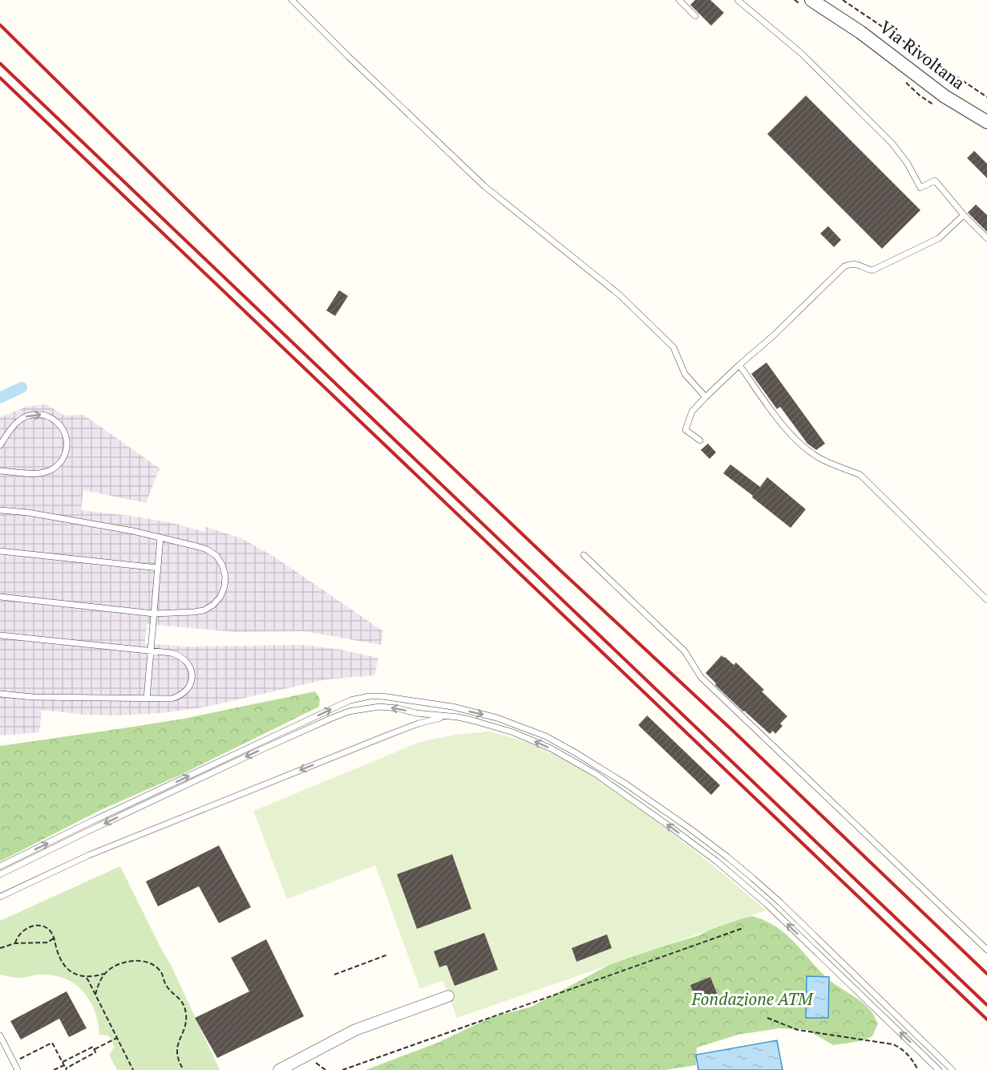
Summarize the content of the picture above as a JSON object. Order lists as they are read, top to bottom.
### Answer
{
  "streets": {
    "street": ["Via Rivoltana"]
  },
  "parks": ["Fondazione ATM"]
}
